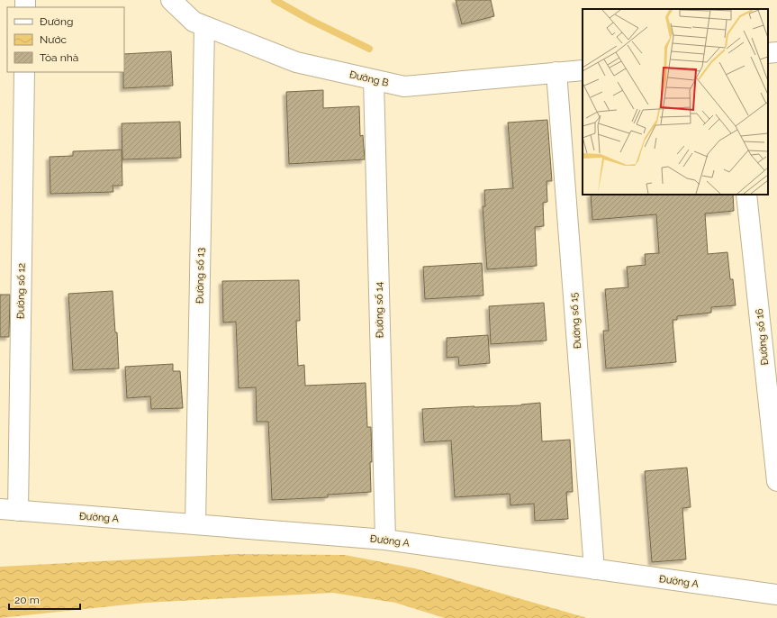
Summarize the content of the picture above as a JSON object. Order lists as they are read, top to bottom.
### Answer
{
  "streets": {
    "street": [
      "Đường B",
      "Đường số 13",
      "Đường số 12",
      "Đường số 14",
      "Đường số 15",
      "Đường số 16",
      "Đường A"
    ]
  },
  "crossings": [
    ["Đường B", "Đường số 13"],
    ["Đường B", "Đường số 14"],
    ["Đường B", "Đường số 15"],
    ["Đường số 13", "Đường A"],
    ["Đường số 12", "Đường A"],
    ["Đường số 14", "Đường A"],
    ["Đường số 15", "Đường A"]
  ],
  "legend": ["Đường", "Nước", "Tòa nhà"],
  "scale_bar": "20 m"
}
